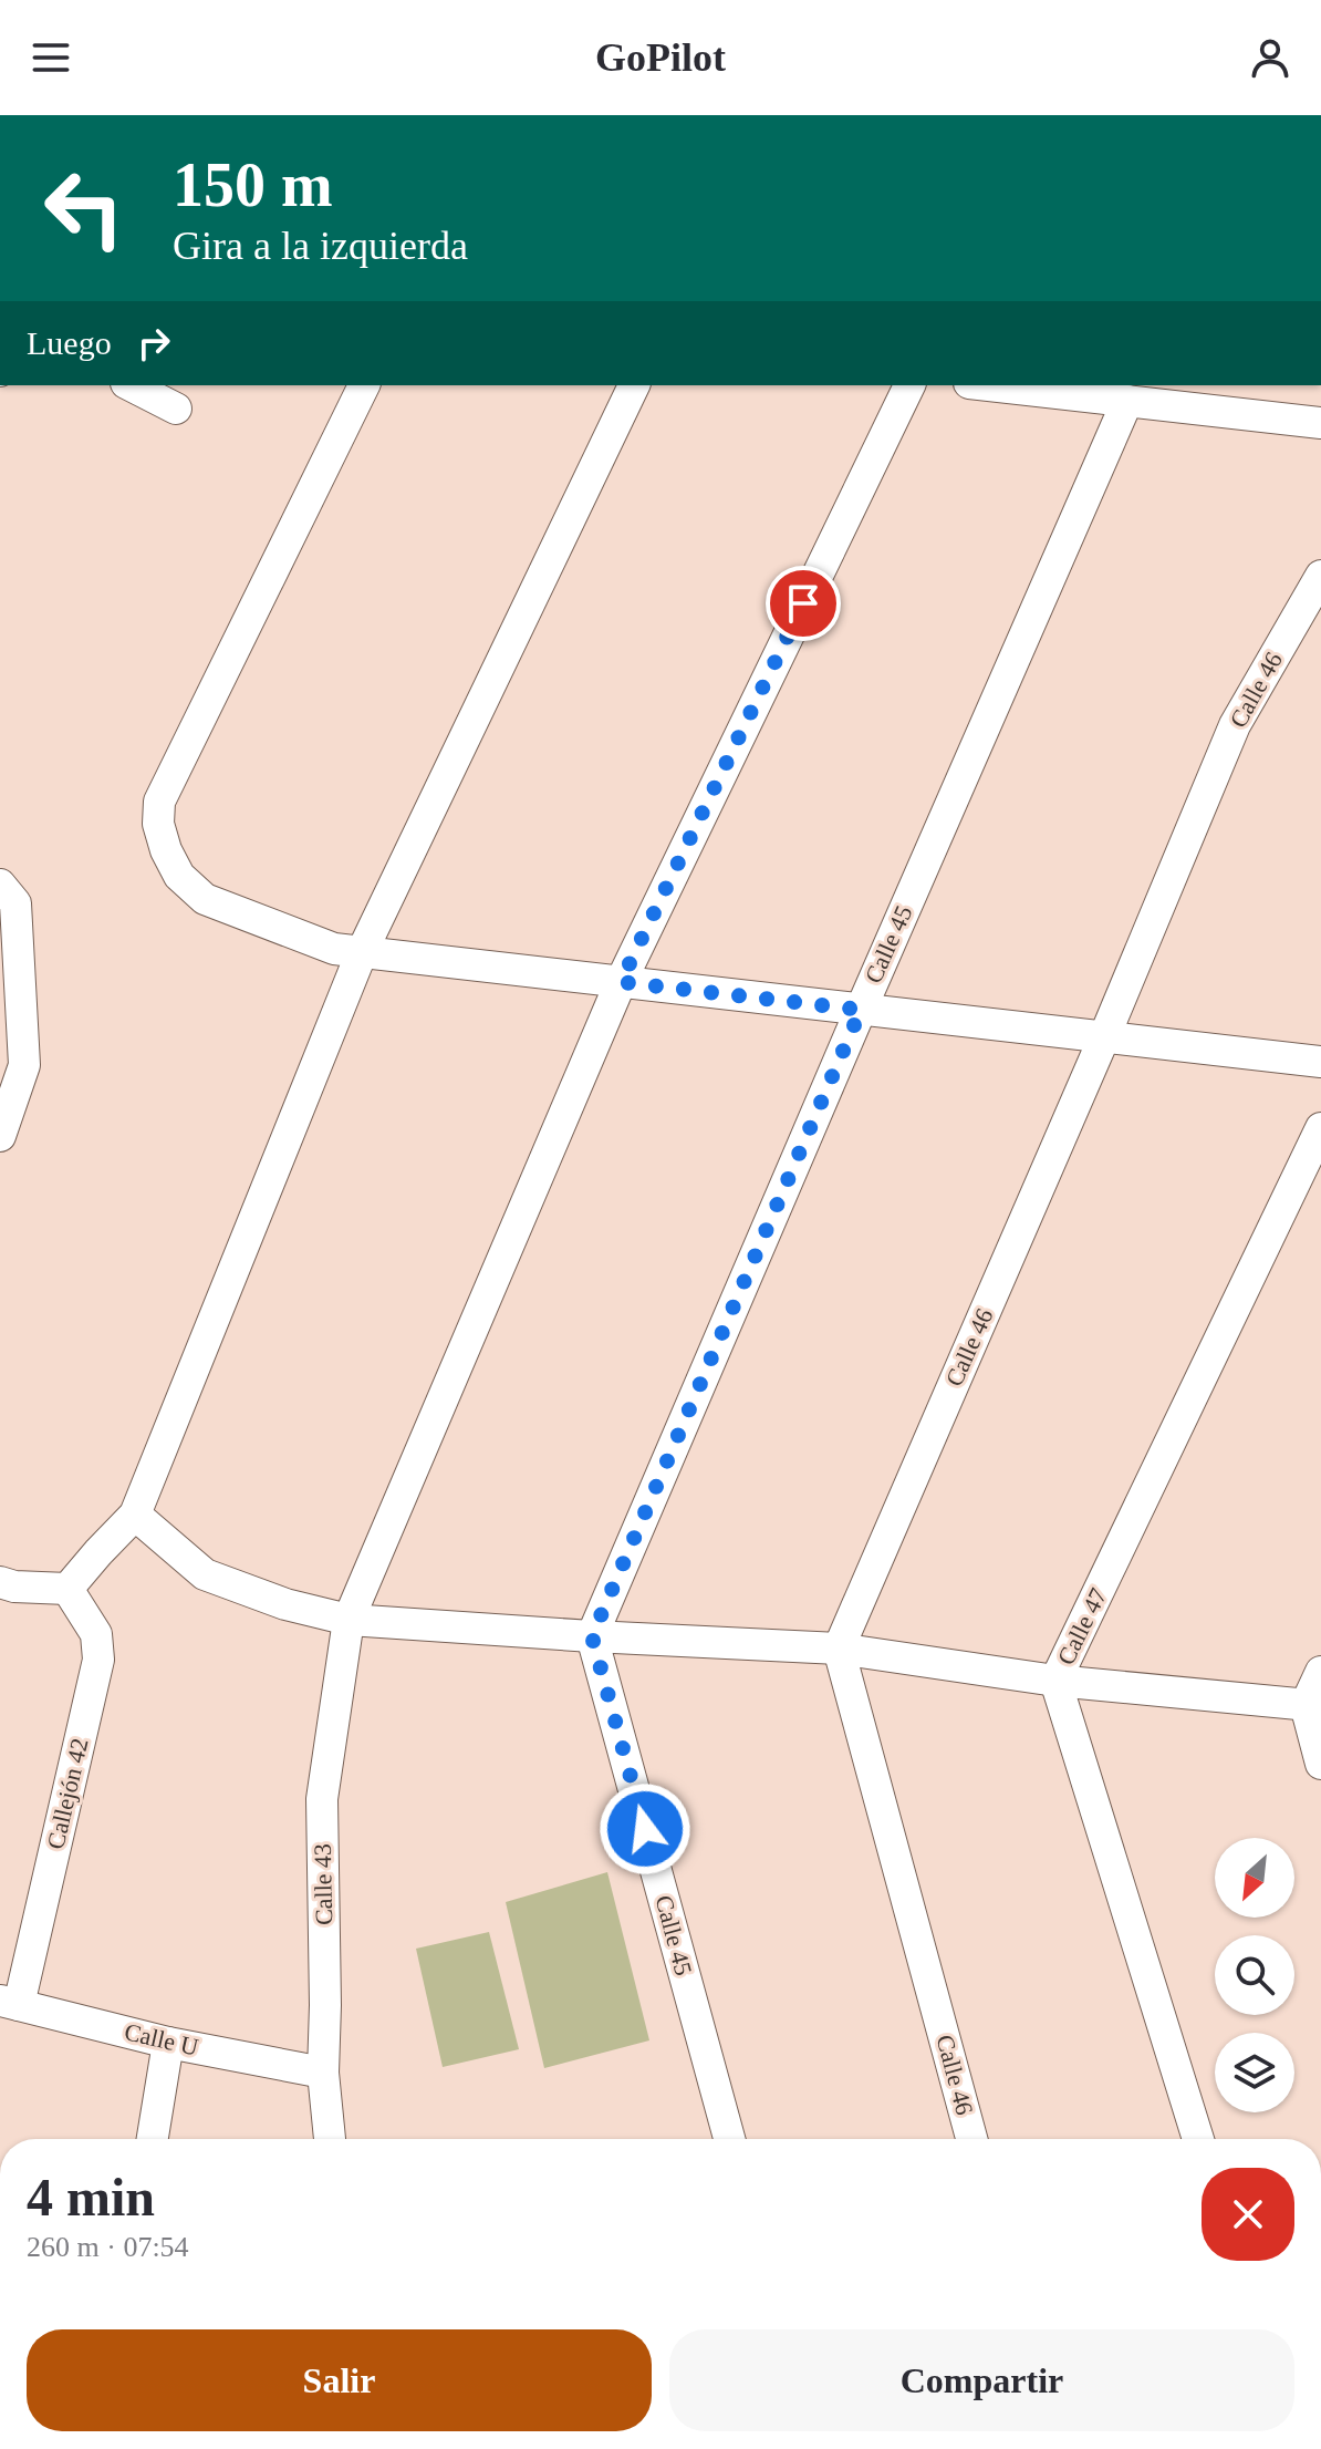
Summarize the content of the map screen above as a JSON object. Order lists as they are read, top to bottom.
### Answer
{
  "streets": {
    "street": [
      "Calle 46",
      "Calle 45",
      "Calle 47",
      "Callejón 42",
      "Calle 43",
      "Calle U"
    ]
  },
  "crossings": [
    ["Callejón 42", "Calle U"],
    ["Calle 43", "Calle U"]
  ],
  "north": "bottom left",
  "page": {
    "header": "GoPilot",
    "turn": ["150 m", "Gira a la izquierda"],
    "then": "Luego",
    "heading": ["4 min", "260 m · 07:54"],
    "buttons": ["Salir", "Compartir"]
  }
}
